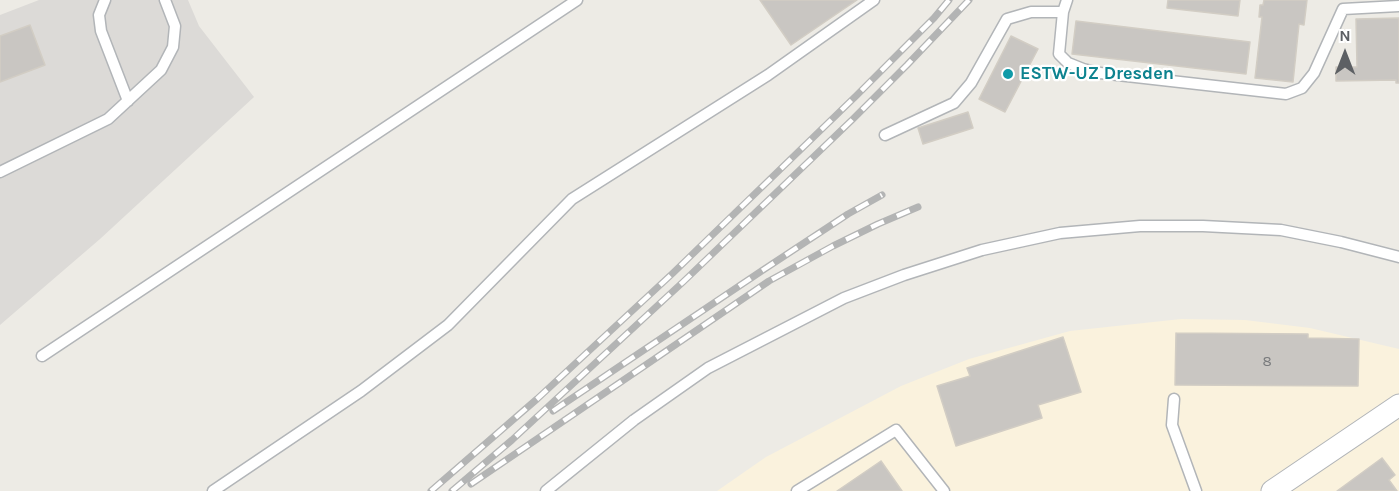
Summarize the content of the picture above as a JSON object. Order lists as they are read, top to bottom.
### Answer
{
  "places": ["ESTW-UZ Dresden"],
  "house_numbers": ["8"],
  "north": "top"
}
